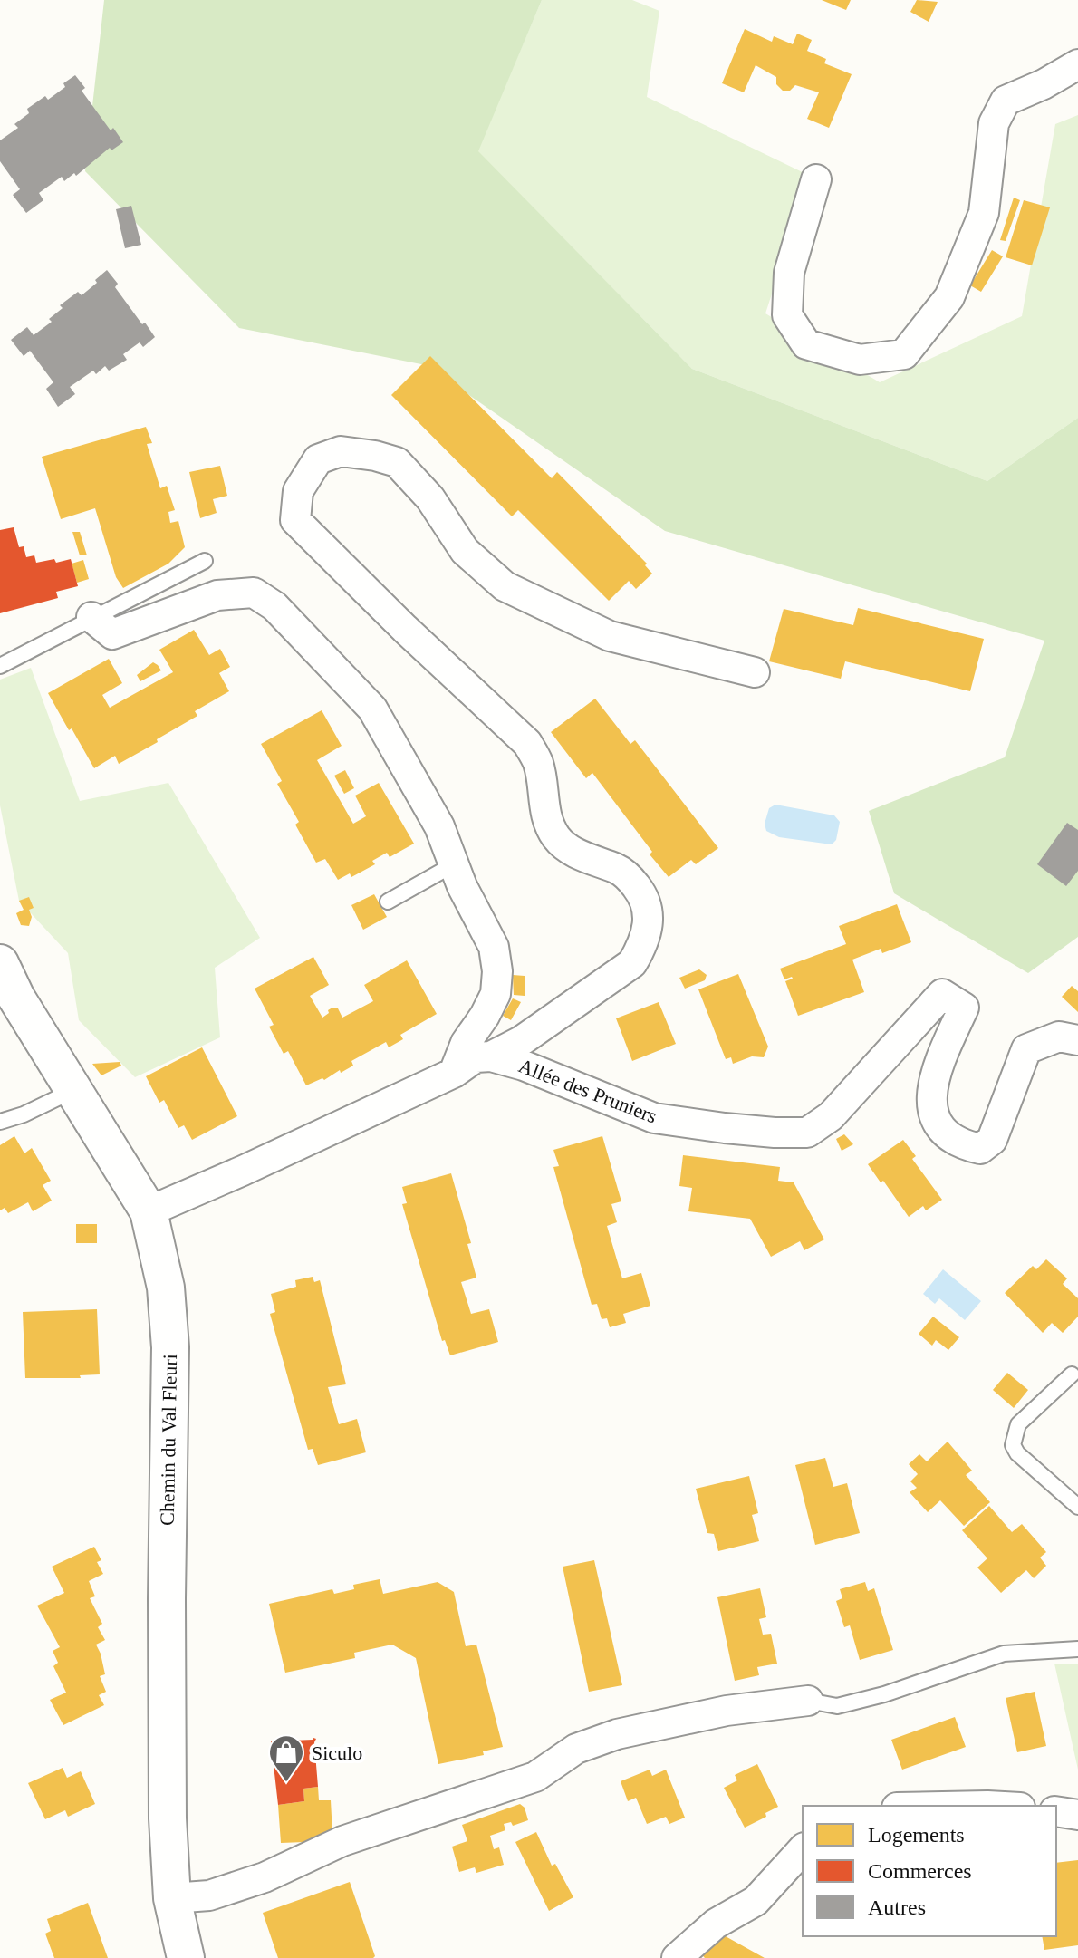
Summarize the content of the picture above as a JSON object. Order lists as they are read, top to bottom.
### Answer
{
  "streets": {
    "street": ["Allée des Pruniers", "Chemin du Val Fleuri"]
  },
  "crossings": [
    ["Allée des Pruniers", "Chemin du Val Fleuri"]
  ],
  "places": {
    "shop": ["Siculo"]
  },
  "legend": ["Logements", "Commerces", "Autres"]
}
